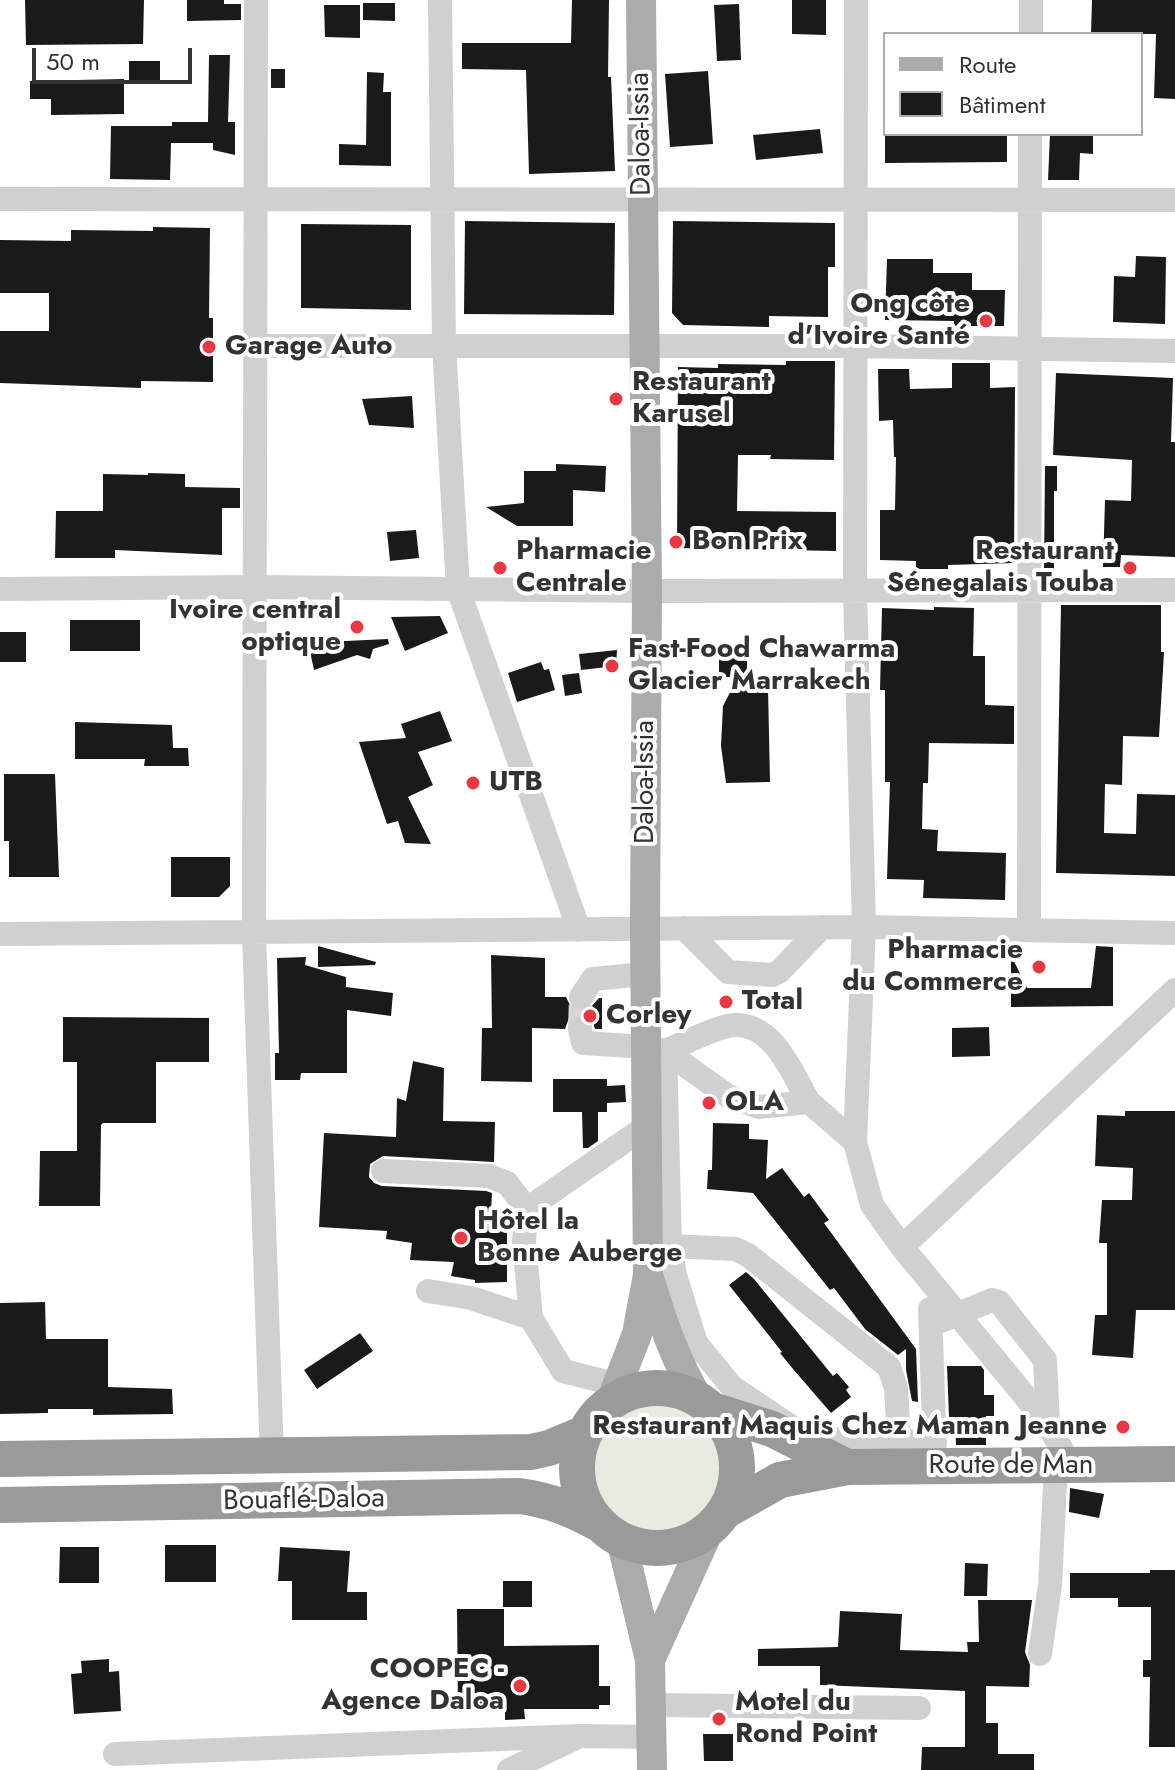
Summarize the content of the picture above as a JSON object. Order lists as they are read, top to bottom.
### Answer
{
  "streets": {
    "highway": ["Route de Man", "Bouaflé-Daloa"],
    "main road": ["Daloa-Issia"]
  },
  "crossings": [
    ["Route de Man", "Bouaflé-Daloa"]
  ],
  "places": [
    "Ong côte d'Ivoire Santé",
    "Garage Auto",
    "Restaurant Karusel",
    "Bon Prix",
    "Pharmacie Centrale",
    "Restaurant Sénegalais Touba",
    "Ivoire central optique",
    "Fast-Food Chawarma Glacier Marrakech",
    "UTB",
    "Pharmacie du Commerce",
    "Total",
    "Corley",
    "OLA",
    "Hôtel la Bonne Auberge",
    "Restaurant Maquis Chez Maman Jeanne",
    "COOPEC - Agence Daloa",
    "Motel du Rond Point"
  ],
  "legend": ["Route", "Bâtiment"],
  "scale_bar": "50 m"
}
